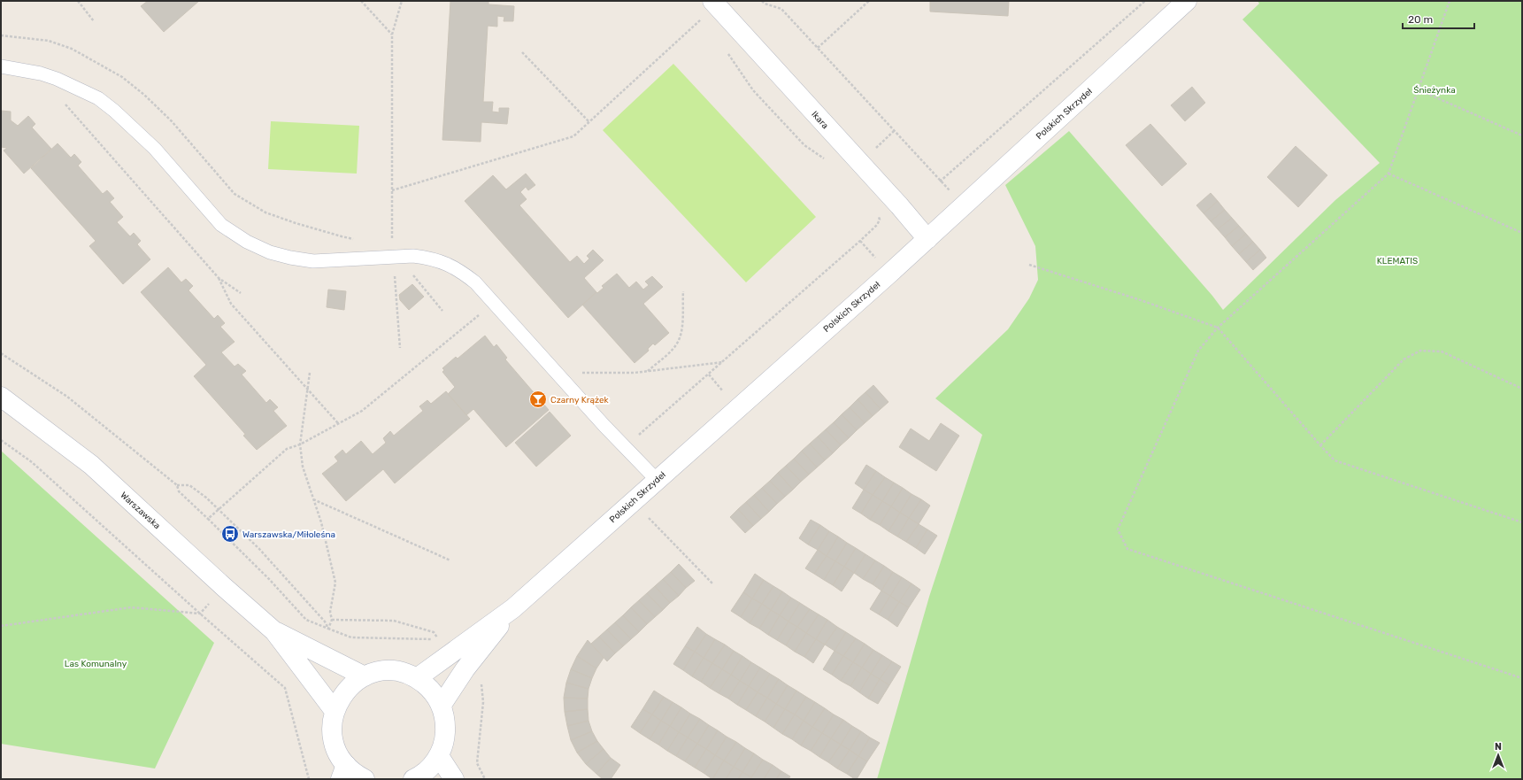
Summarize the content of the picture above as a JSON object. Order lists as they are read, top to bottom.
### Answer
{
  "streets": {
    "street": ["Polskich Skrzydeł", "Ikara", "Warszawska"]
  },
  "crossings": [
    ["Polskich Skrzydeł", "Ikara"]
  ],
  "parks": ["Śnieżynka", "KLEMATIS", "Las Komunalny"],
  "places": {
    "bar": ["Czarny Krążek"],
    "bus stop": ["Warszawska/Miłoleśna"]
  },
  "scale_bar": "20 m",
  "north": "top"
}
